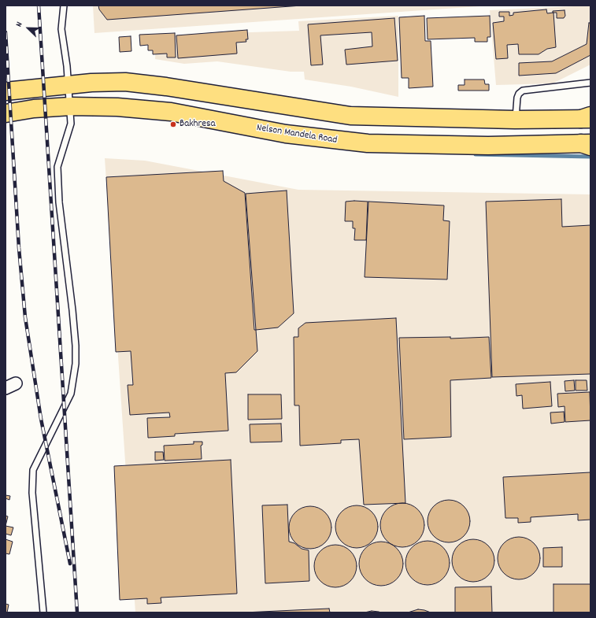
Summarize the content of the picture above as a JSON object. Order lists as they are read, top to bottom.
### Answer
{
  "streets": {
    "main road": ["Nelson Mandela Road"]
  },
  "places": ["Bakhresa"],
  "north": "top left"
}
